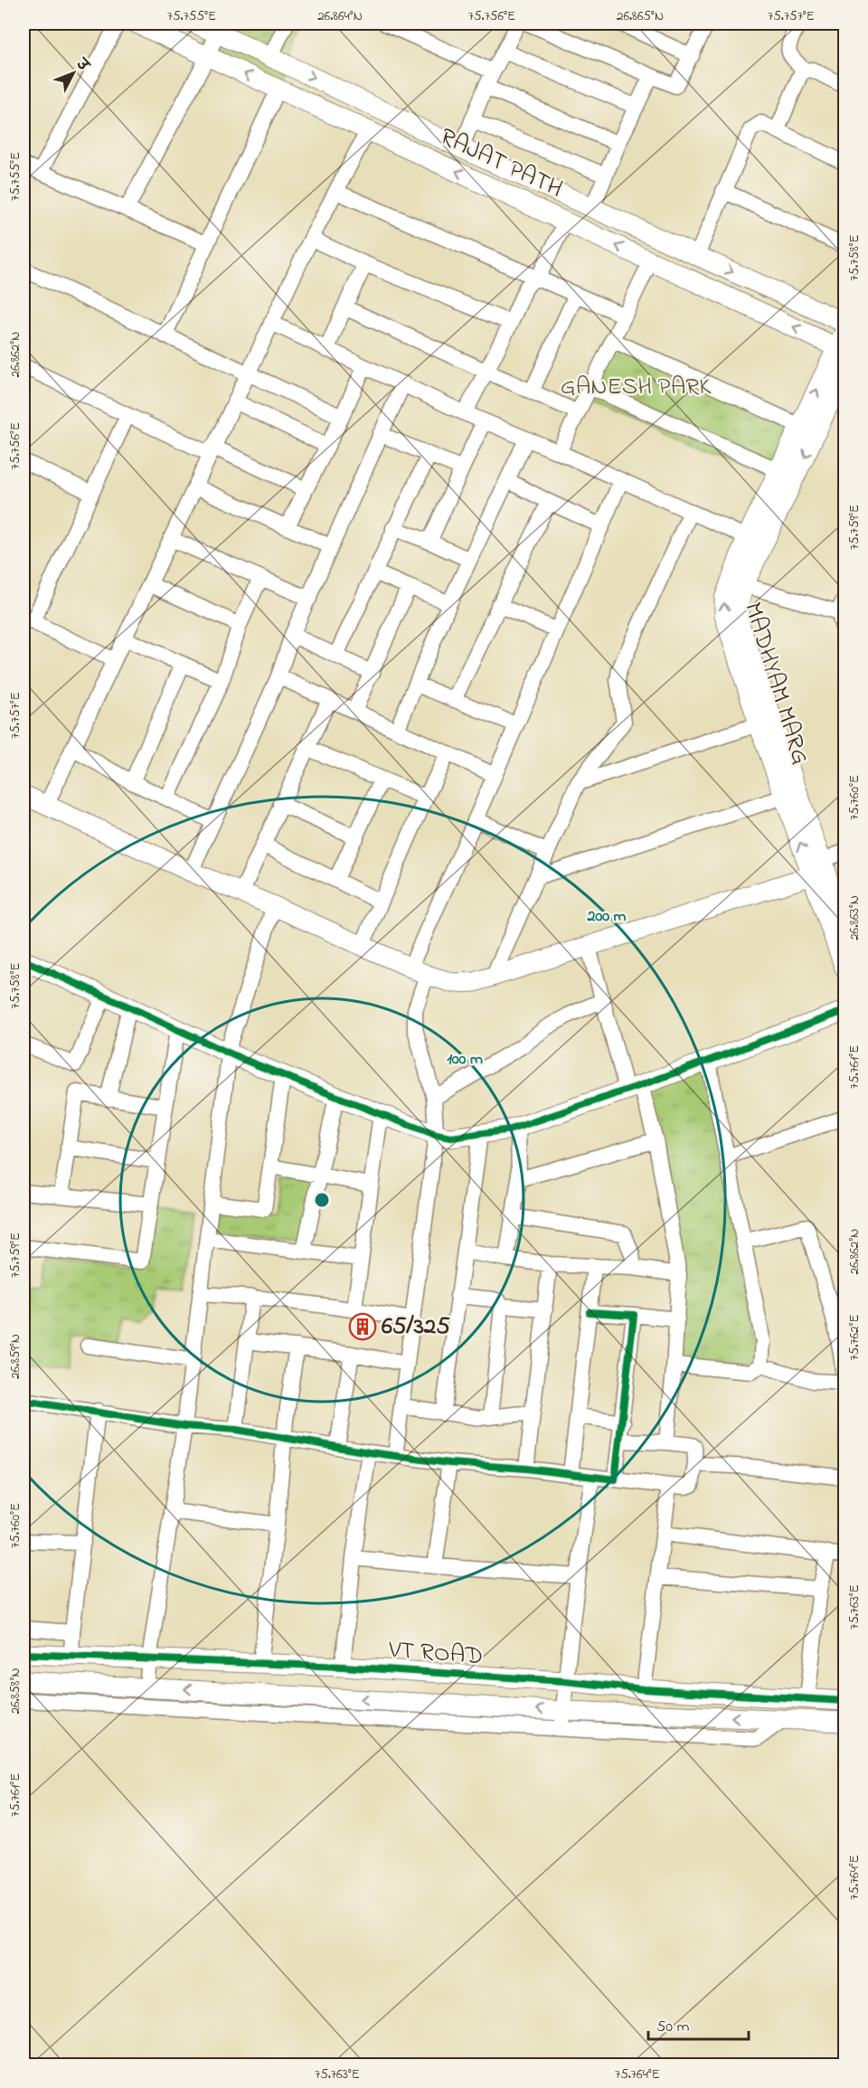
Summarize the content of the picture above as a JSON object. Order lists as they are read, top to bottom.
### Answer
{
  "streets": {
    "street": ["RAJAT PATH", "MADHYAM MARG", "VT ROAD"]
  },
  "crossings": [
    ["RAJAT PATH", "MADHYAM MARG"]
  ],
  "parks": ["GANESH PARK"],
  "places": {
    "building": ["65/325"]
  },
  "scale_bar": "50 m",
  "north": "top right",
  "coordinates": [
    "75.755°E",
    "26.864°N",
    "75.756°E",
    "26.865°N",
    "75.757°E",
    "75.758°E",
    "26.862°N",
    "75.759°E",
    "75.760°E",
    "26.863°N",
    "75.761°E",
    "75.762°E",
    "26.859°N",
    "75.763°E",
    "26.858°N",
    "75.764°E"
  ],
  "rings": ["200 m", "100 m"]
}
